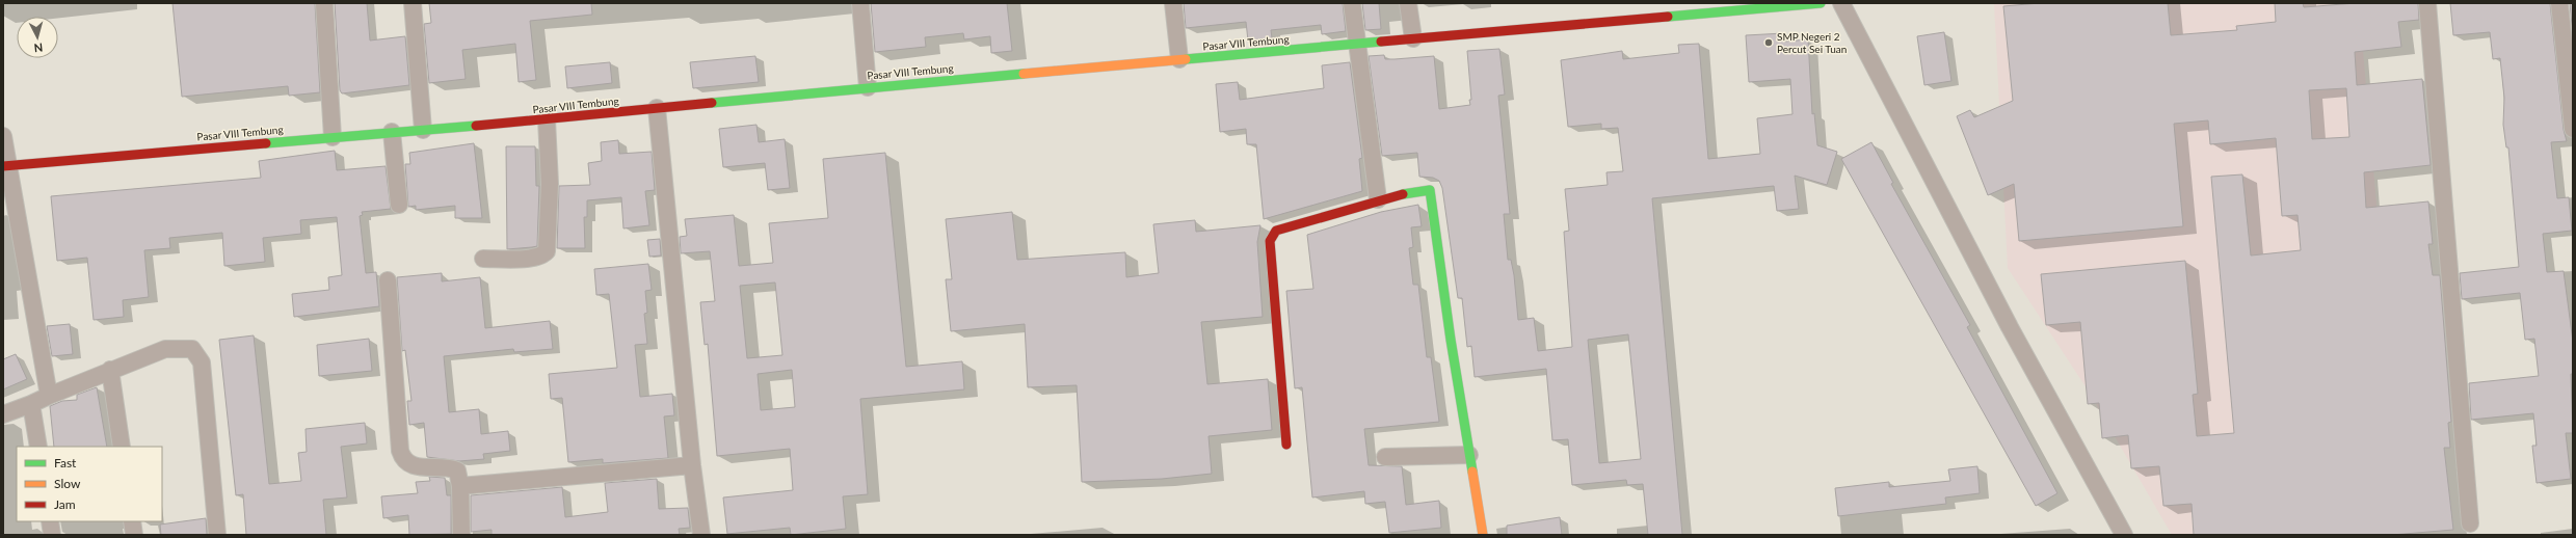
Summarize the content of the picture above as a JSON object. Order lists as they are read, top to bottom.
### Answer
{
  "streets": {
    "street": ["Pasar VIII Tembung"]
  },
  "places": ["SMP Negeri 2 Percut Sei Tuan"],
  "legend": ["Fast", "Slow", "Jam"],
  "north": "bottom"
}
